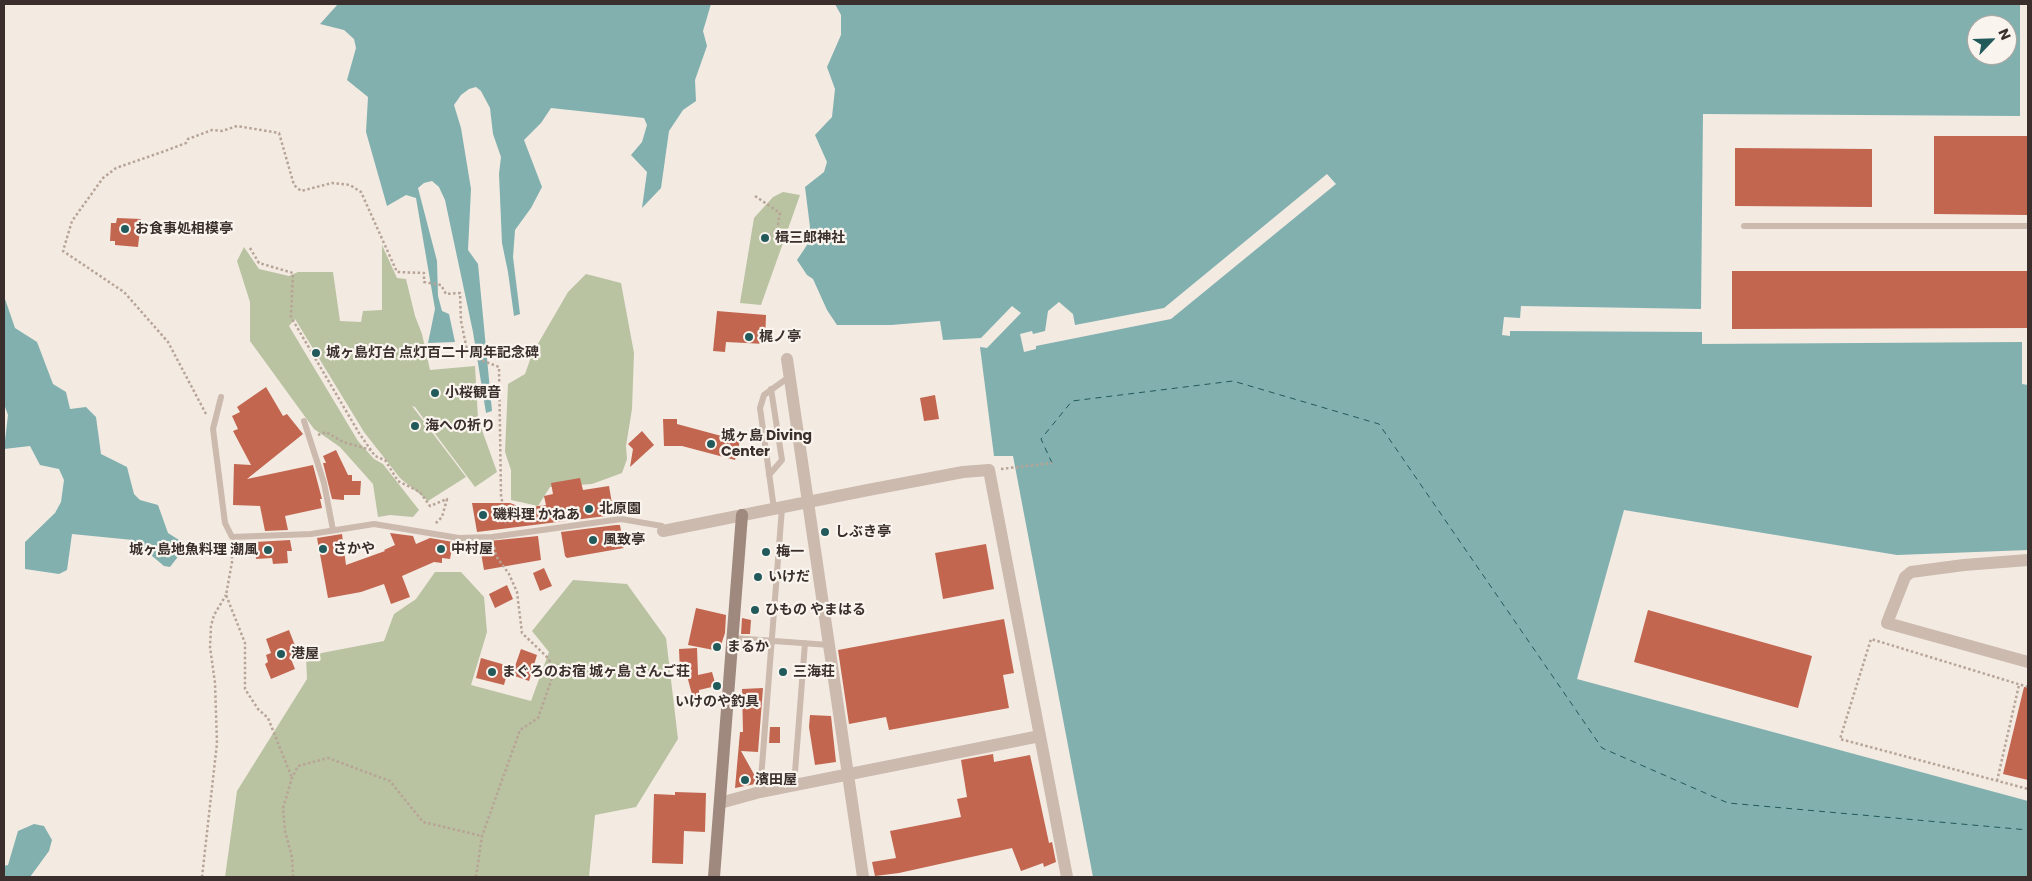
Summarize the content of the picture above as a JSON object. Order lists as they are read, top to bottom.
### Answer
{
  "places": [
    "お食事処相模亭",
    "楫三郎神社",
    "梶ノ亭",
    "城ヶ島灯台 点灯百二十周年記念碑",
    "小桜観音",
    "海への祈り",
    "城ヶ島 Diving Center",
    "北原園",
    "磯料理 かねあ",
    "しぶき亭",
    "風致亭",
    "さかや",
    "中村屋",
    "城ヶ島地魚料理 潮風",
    "梅一",
    "いけだ",
    "ひもの やまはる",
    "まるか",
    "港屋",
    "まぐろのお宿 城ヶ島 さんご荘",
    "三海荘",
    "いけのや釣具",
    "濱田屋"
  ],
  "north": "top right"
}
